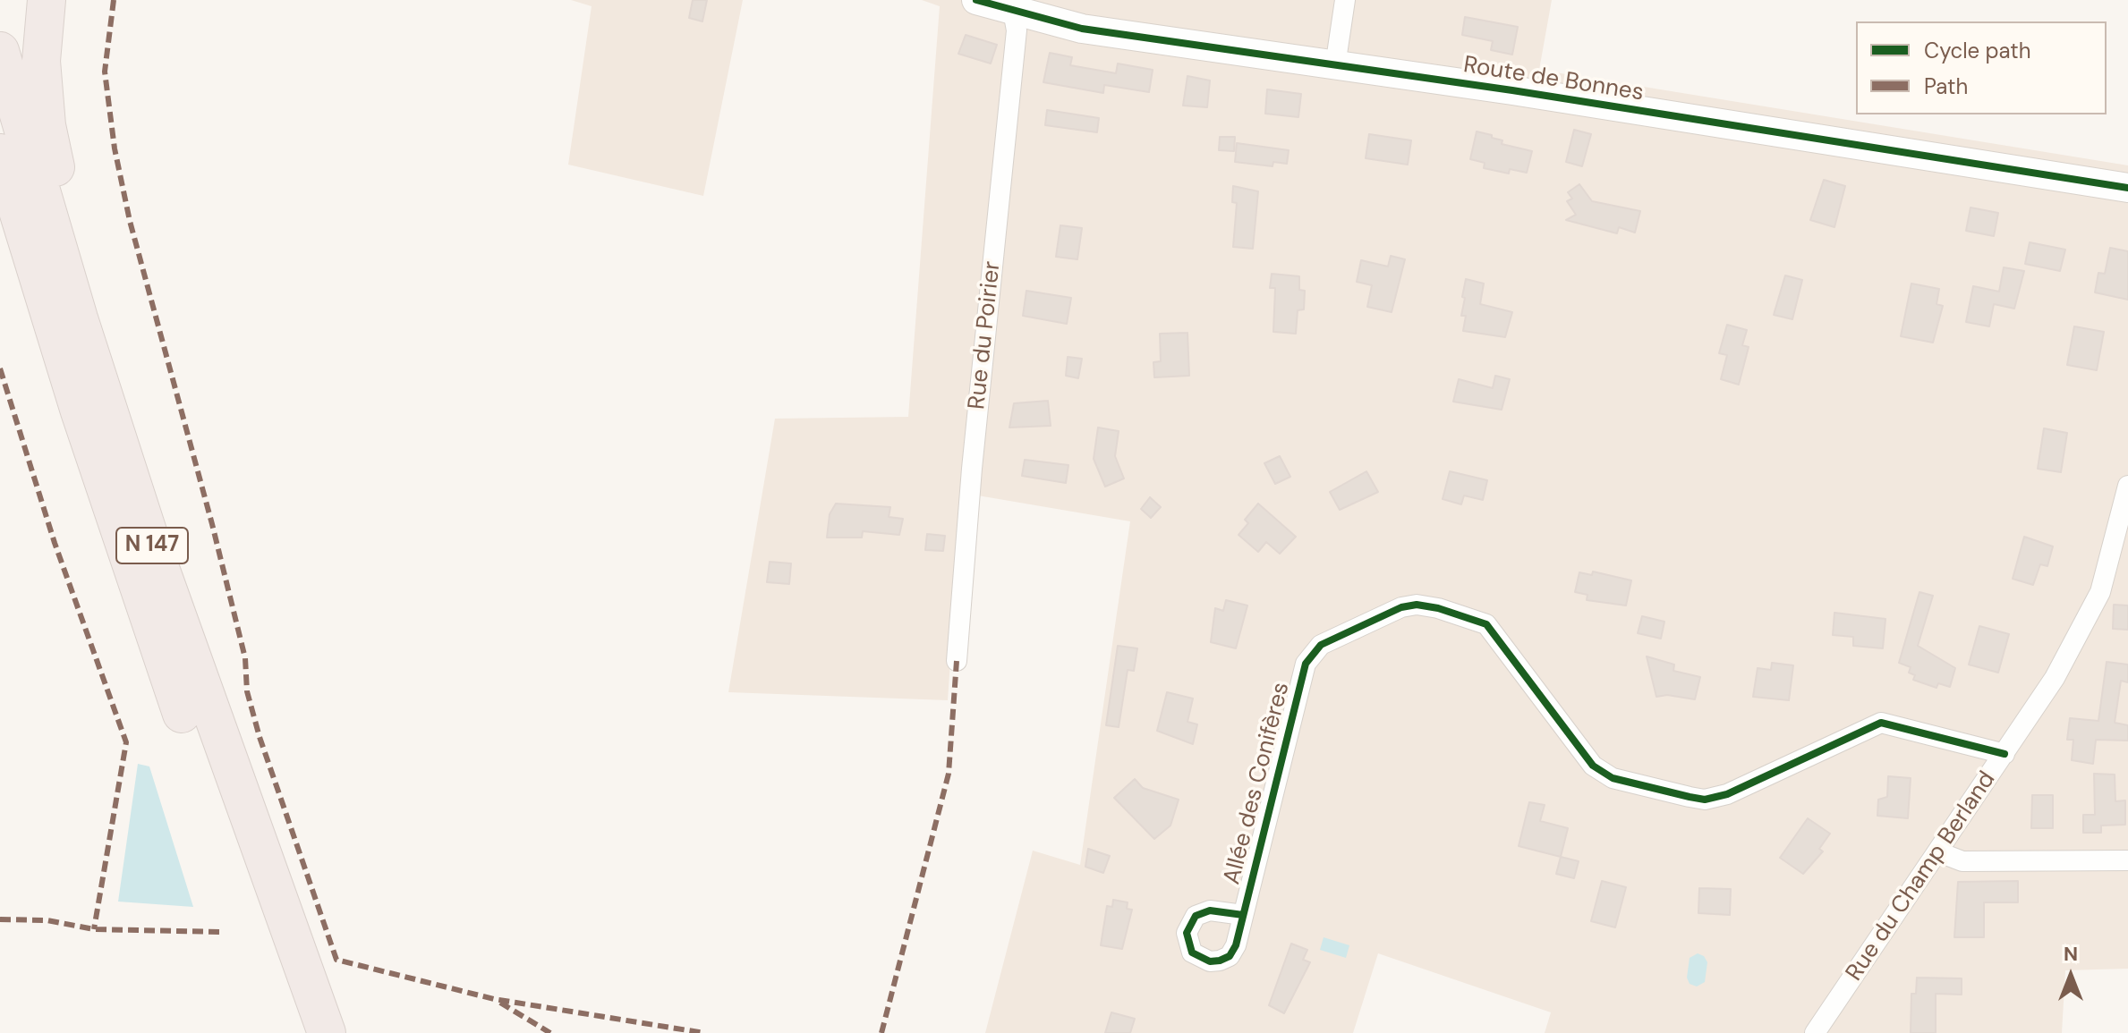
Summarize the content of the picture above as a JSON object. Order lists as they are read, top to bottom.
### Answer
{
  "streets": {
    "highway": ["N 147"],
    "street": [
      "Route de Bonnes",
      "Rue du Poirier",
      "Allée des Conifères",
      "Rue du Champ Berland"
    ]
  },
  "crossings": [
    ["Route de Bonnes", "Rue du Poirier"],
    ["Allée des Conifères", "Rue du Champ Berland"]
  ],
  "legend": ["Cycle path", "Path"],
  "north": "top"
}
